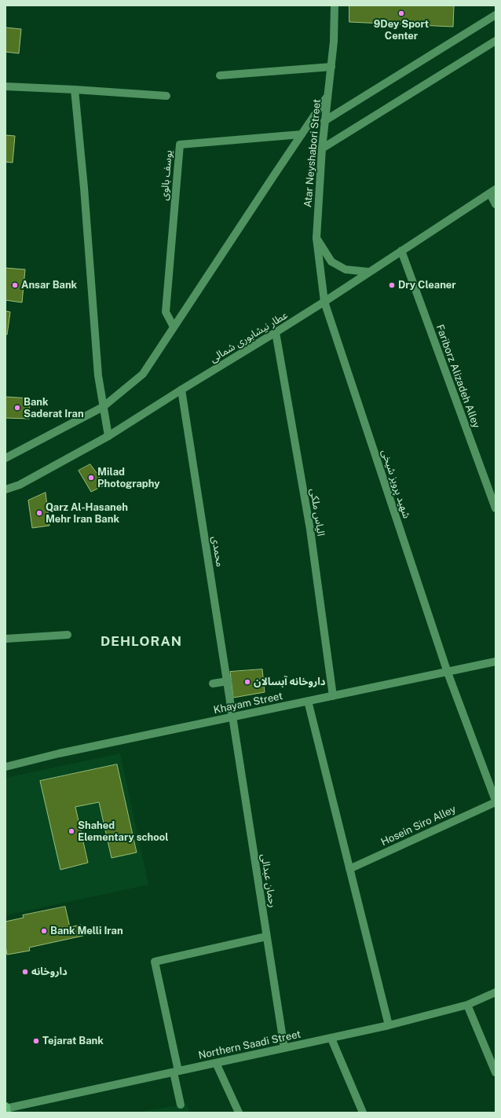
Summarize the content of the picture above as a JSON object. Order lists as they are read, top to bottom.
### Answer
{
  "streets": {
    "street": [
      "Atar Neyshabori Street",
      "یوسف بالوی",
      "عطار نیشابوری شمالی",
      "Fariborz Alizadeh Alley",
      "شهید پرویز شیخی",
      "الیاس ملکی",
      "محمدی",
      "Khayam Street",
      "Hosein Siro Alley",
      "رحمان عبدالی",
      "Northern Saadi Street"
    ]
  },
  "crossings": [
    ["Atar Neyshabori Street", "عطار نیشابوری شمالی"],
    ["Atar Neyshabori Street", "شهید پرویز شیخی"],
    ["عطار نیشابوری شمالی", "Fariborz Alizadeh Alley"],
    ["عطار نیشابوری شمالی", "شهید پرویز شیخی"],
    ["عطار نیشابوری شمالی", "الیاس ملکی"],
    ["عطار نیشابوری شمالی", "محمدی"],
    ["شهید پرویز شیخی", "Khayam Street"],
    ["شهید پرویز شیخی", "Hosein Siro Alley"],
    ["الیاس ملکی", "Khayam Street"],
    ["محمدی", "Khayam Street"],
    ["محمدی", "رحمان عبدالی"],
    ["Khayam Street", "رحمان عبدالی"],
    ["رحمان عبدالی", "Northern Saadi Street"]
  ],
  "districts": ["DEHLORAN"],
  "places": [
    "9Dey Sport Center",
    "Ansar Bank",
    "Dry Cleaner",
    "Bank Saderat Iran",
    "Milad Photography",
    "Qarz Al-Hasaneh Mehr Iran Bank",
    "داروخانه آبسالان",
    "Shahed Elementary school",
    "Bank Melli Iran",
    "داروخانه",
    "Tejarat Bank"
  ]
}
